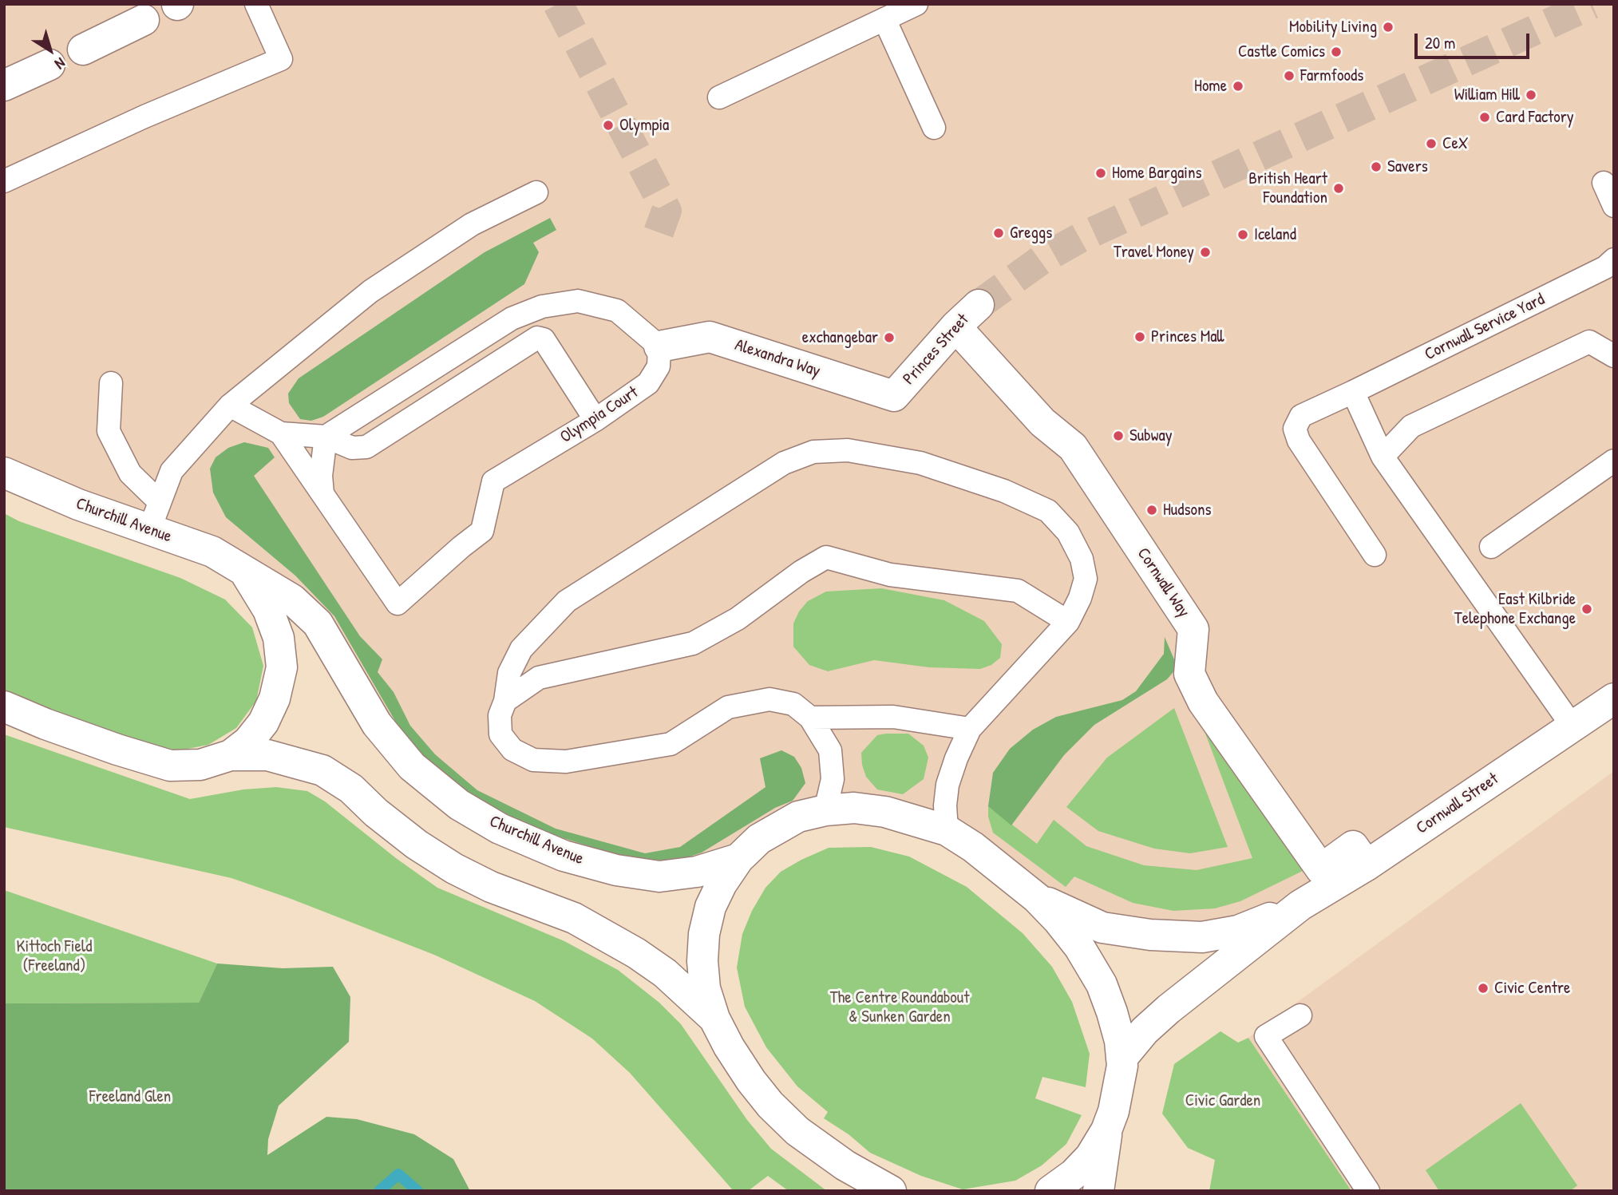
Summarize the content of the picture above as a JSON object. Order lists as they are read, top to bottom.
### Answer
{
  "streets": {
    "street": [
      "Princes Street",
      "Alexandra Way",
      "Churchill Avenue",
      "Cornwall Way",
      "Cornwall Street"
    ],
    "lane": ["Cornwall Service Yard", "Olympia Court"]
  },
  "crossings": [
    ["Princes Street", "Alexandra Way"],
    ["Princes Street", "Cornwall Way"],
    ["Alexandra Way", "Olympia Court"],
    ["Cornwall Way", "Cornwall Street"]
  ],
  "parks": [
    "Kittoch Field (Freeland)",
    "The Centre Roundabout & Sunken Garden",
    "Freeland Glen",
    "Civic Garden"
  ],
  "places": [
    "Mobility Living",
    "Castle Comics",
    "Farmfoods",
    "Home",
    "William Hill",
    "Card Factory",
    "Olympia",
    "CeX",
    "Savers",
    "Home Bargains",
    "British Heart Foundation",
    "Greggs",
    "Iceland",
    "Travel Money",
    "Princes Mall",
    "exchangebar",
    "Subway",
    "Hudsons",
    "East Kilbride Telephone Exchange",
    "Civic Centre"
  ],
  "scale_bar": "20 m",
  "north": "bottom right"
}
